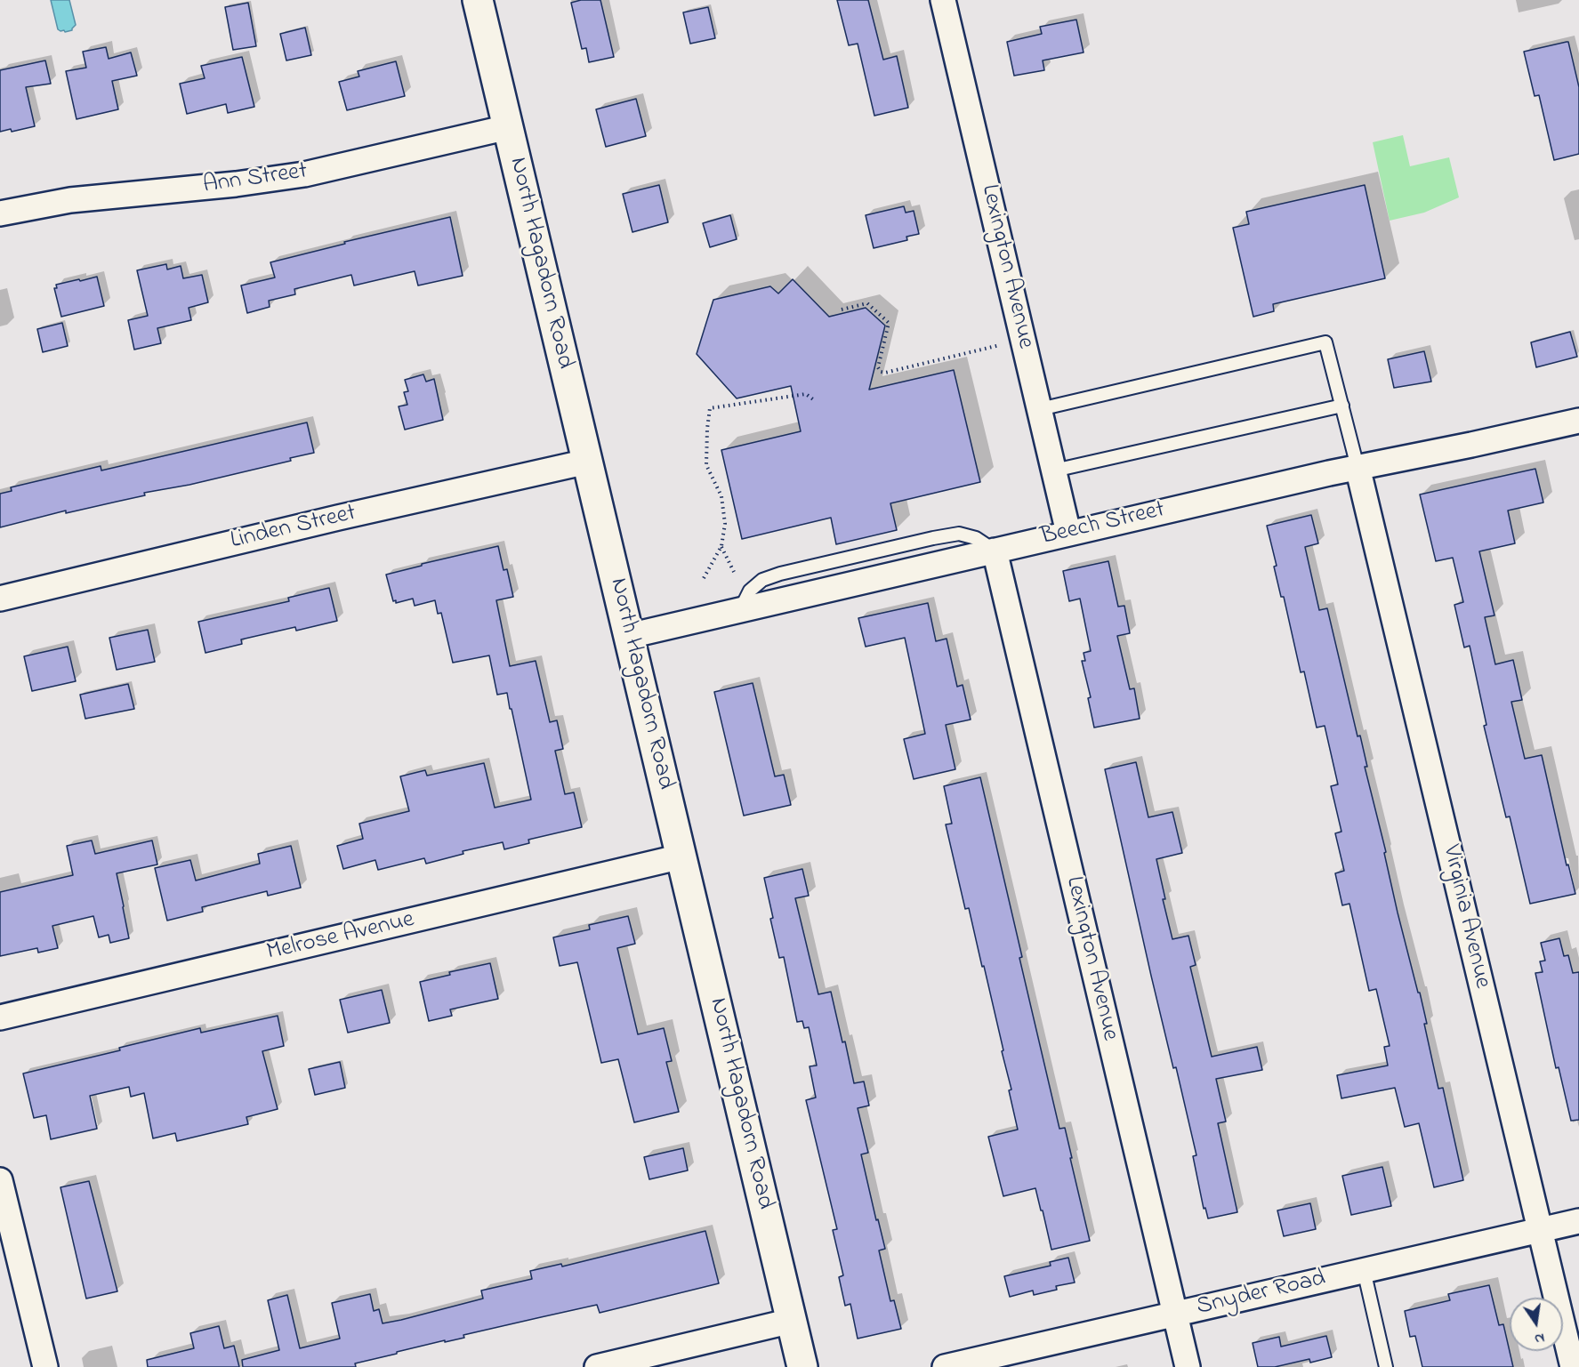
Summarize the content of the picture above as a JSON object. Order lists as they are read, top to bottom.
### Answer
{
  "streets": {
    "street": [
      "Ann Street",
      "North Hagadorn Road",
      "Lexington Avenue",
      "Beech Street",
      "Linden Street",
      "Virginia Avenue",
      "Melrose Avenue",
      "Snyder Road"
    ]
  },
  "crossings": [
    ["Ann Street", "North Hagadorn Road"],
    ["North Hagadorn Road", "Beech Street"],
    ["North Hagadorn Road", "Linden Street"],
    ["North Hagadorn Road", "Melrose Avenue"],
    ["Lexington Avenue", "Beech Street"],
    ["Lexington Avenue", "Snyder Road"],
    ["Beech Street", "Virginia Avenue"],
    ["Virginia Avenue", "Snyder Road"]
  ],
  "north": "bottom"
}
